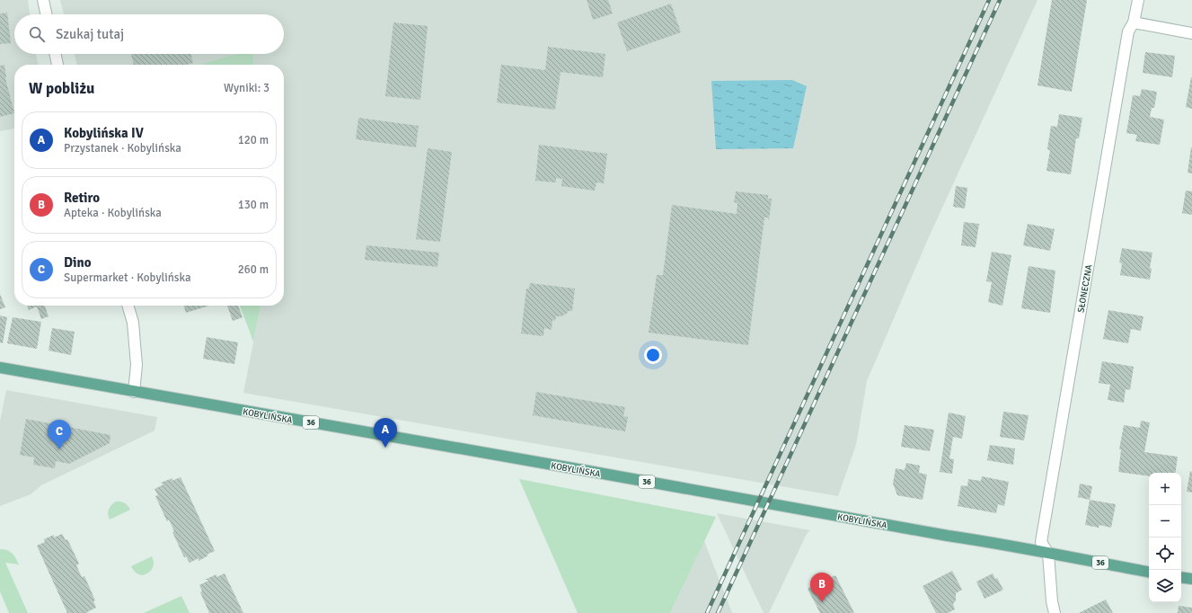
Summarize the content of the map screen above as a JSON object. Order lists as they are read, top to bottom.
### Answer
{
  "streets": {
    "main road": ["KOBYLIŃSKA", "36"],
    "street": ["SŁONECZNA"]
  },
  "crossings": [
    ["SŁONECZNA", "KOBYLIŃSKA"]
  ],
  "page": {
    "search": "Szukaj tutaj",
    "heading": ["W pobliżu", "Wyniki: 3"],
    "list": [
      {
        "mark": "A",
        "name": "Kobylińska IV",
        "note": "Przystanek · Kobylińska",
        "value": "120 m"
      },
      {
        "mark": "B",
        "name": "Retiro",
        "note": "Apteka · Kobylińska",
        "value": "130 m"
      },
      {
        "mark": "C",
        "name": "Dino",
        "note": "Supermarket · Kobylińska",
        "value": "260 m"
      }
    ],
    "pins": ["A", "C", "B"],
    "map_buttons": ["+", "−"]
  }
}
